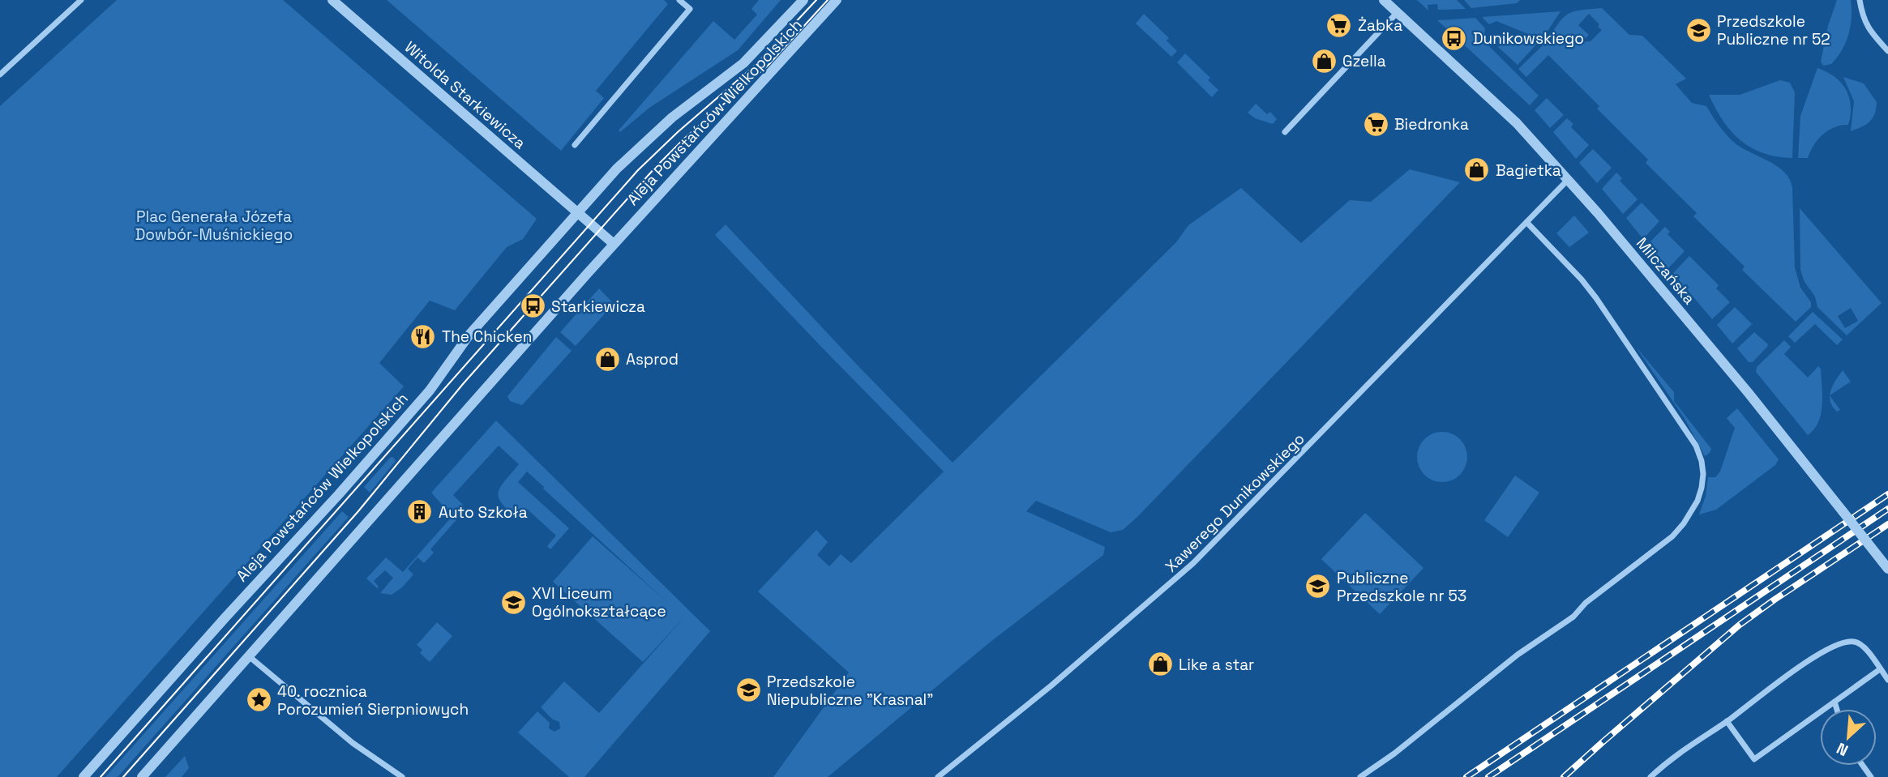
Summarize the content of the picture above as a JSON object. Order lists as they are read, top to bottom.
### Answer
{
  "streets": {
    "street": [
      "Witolda Starkiewicza",
      "Aleja Powstańców Wielkopolskich",
      "Milczańska",
      "Xawerego Dunikowskiego"
    ]
  },
  "crossings": [
    ["Witolda Starkiewicza", "Aleja Powstańców Wielkopolskich"],
    ["Milczańska", "Xawerego Dunikowskiego"]
  ],
  "parks": ["Plac Generała Józefa Dowbór-Muśnickiego"],
  "places": {
    "supermarket": ["Żabka", "Biedronka"],
    "school or university": [
      "Przedszkole Publiczne nr 52",
      "Publiczne Przedszkole nr 53",
      "XVI Liceum Ogólnokształcące",
      "Przedszkole Niepubliczne \"Krasnal\""
    ],
    "bus stop": ["Dunikowskiego", "Starkiewicza"],
    "shop": [
      "Gzella",
      "Bagietka",
      "Asprod",
      "Like a star"
    ],
    "restaurant": ["The Chicken"],
    "building": ["Auto Szkoła"],
    "place": ["40. rocznica Porozumień Sierpniowych"]
  },
  "north": "bottom left"
}
